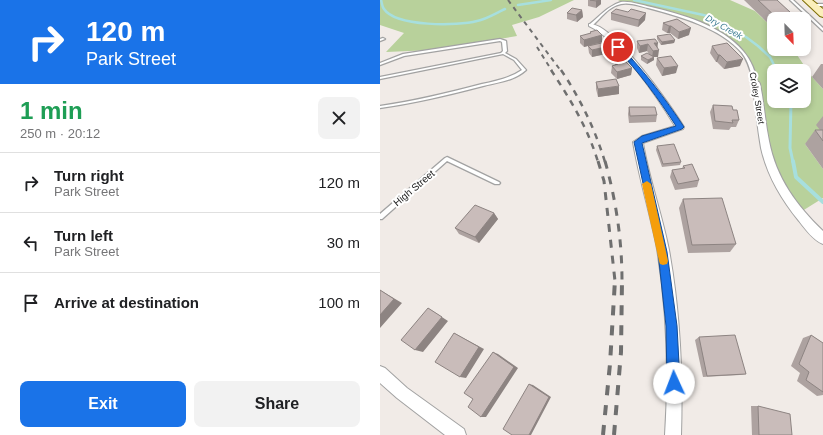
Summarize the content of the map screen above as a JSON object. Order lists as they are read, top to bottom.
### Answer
{
  "streets": {
    "street": ["Croley Street"],
    "lane": ["High Street"]
  },
  "water": ["Dry Creek"],
  "north": "bottom right",
  "page": {
    "turn": ["120 m", "Park Street"],
    "heading": ["1 min", "250 m · 20:12"],
    "list": [
      {
        "name": "Turn right",
        "note": "Park Street",
        "value": "120 m"
      },
      {
        "name": "Turn left",
        "note": "Park Street",
        "value": "30 m"
      },
      {
        "name": "Arrive at destination",
        "value": "100 m"
      }
    ],
    "buttons": ["Exit", "Share"]
  }
}
